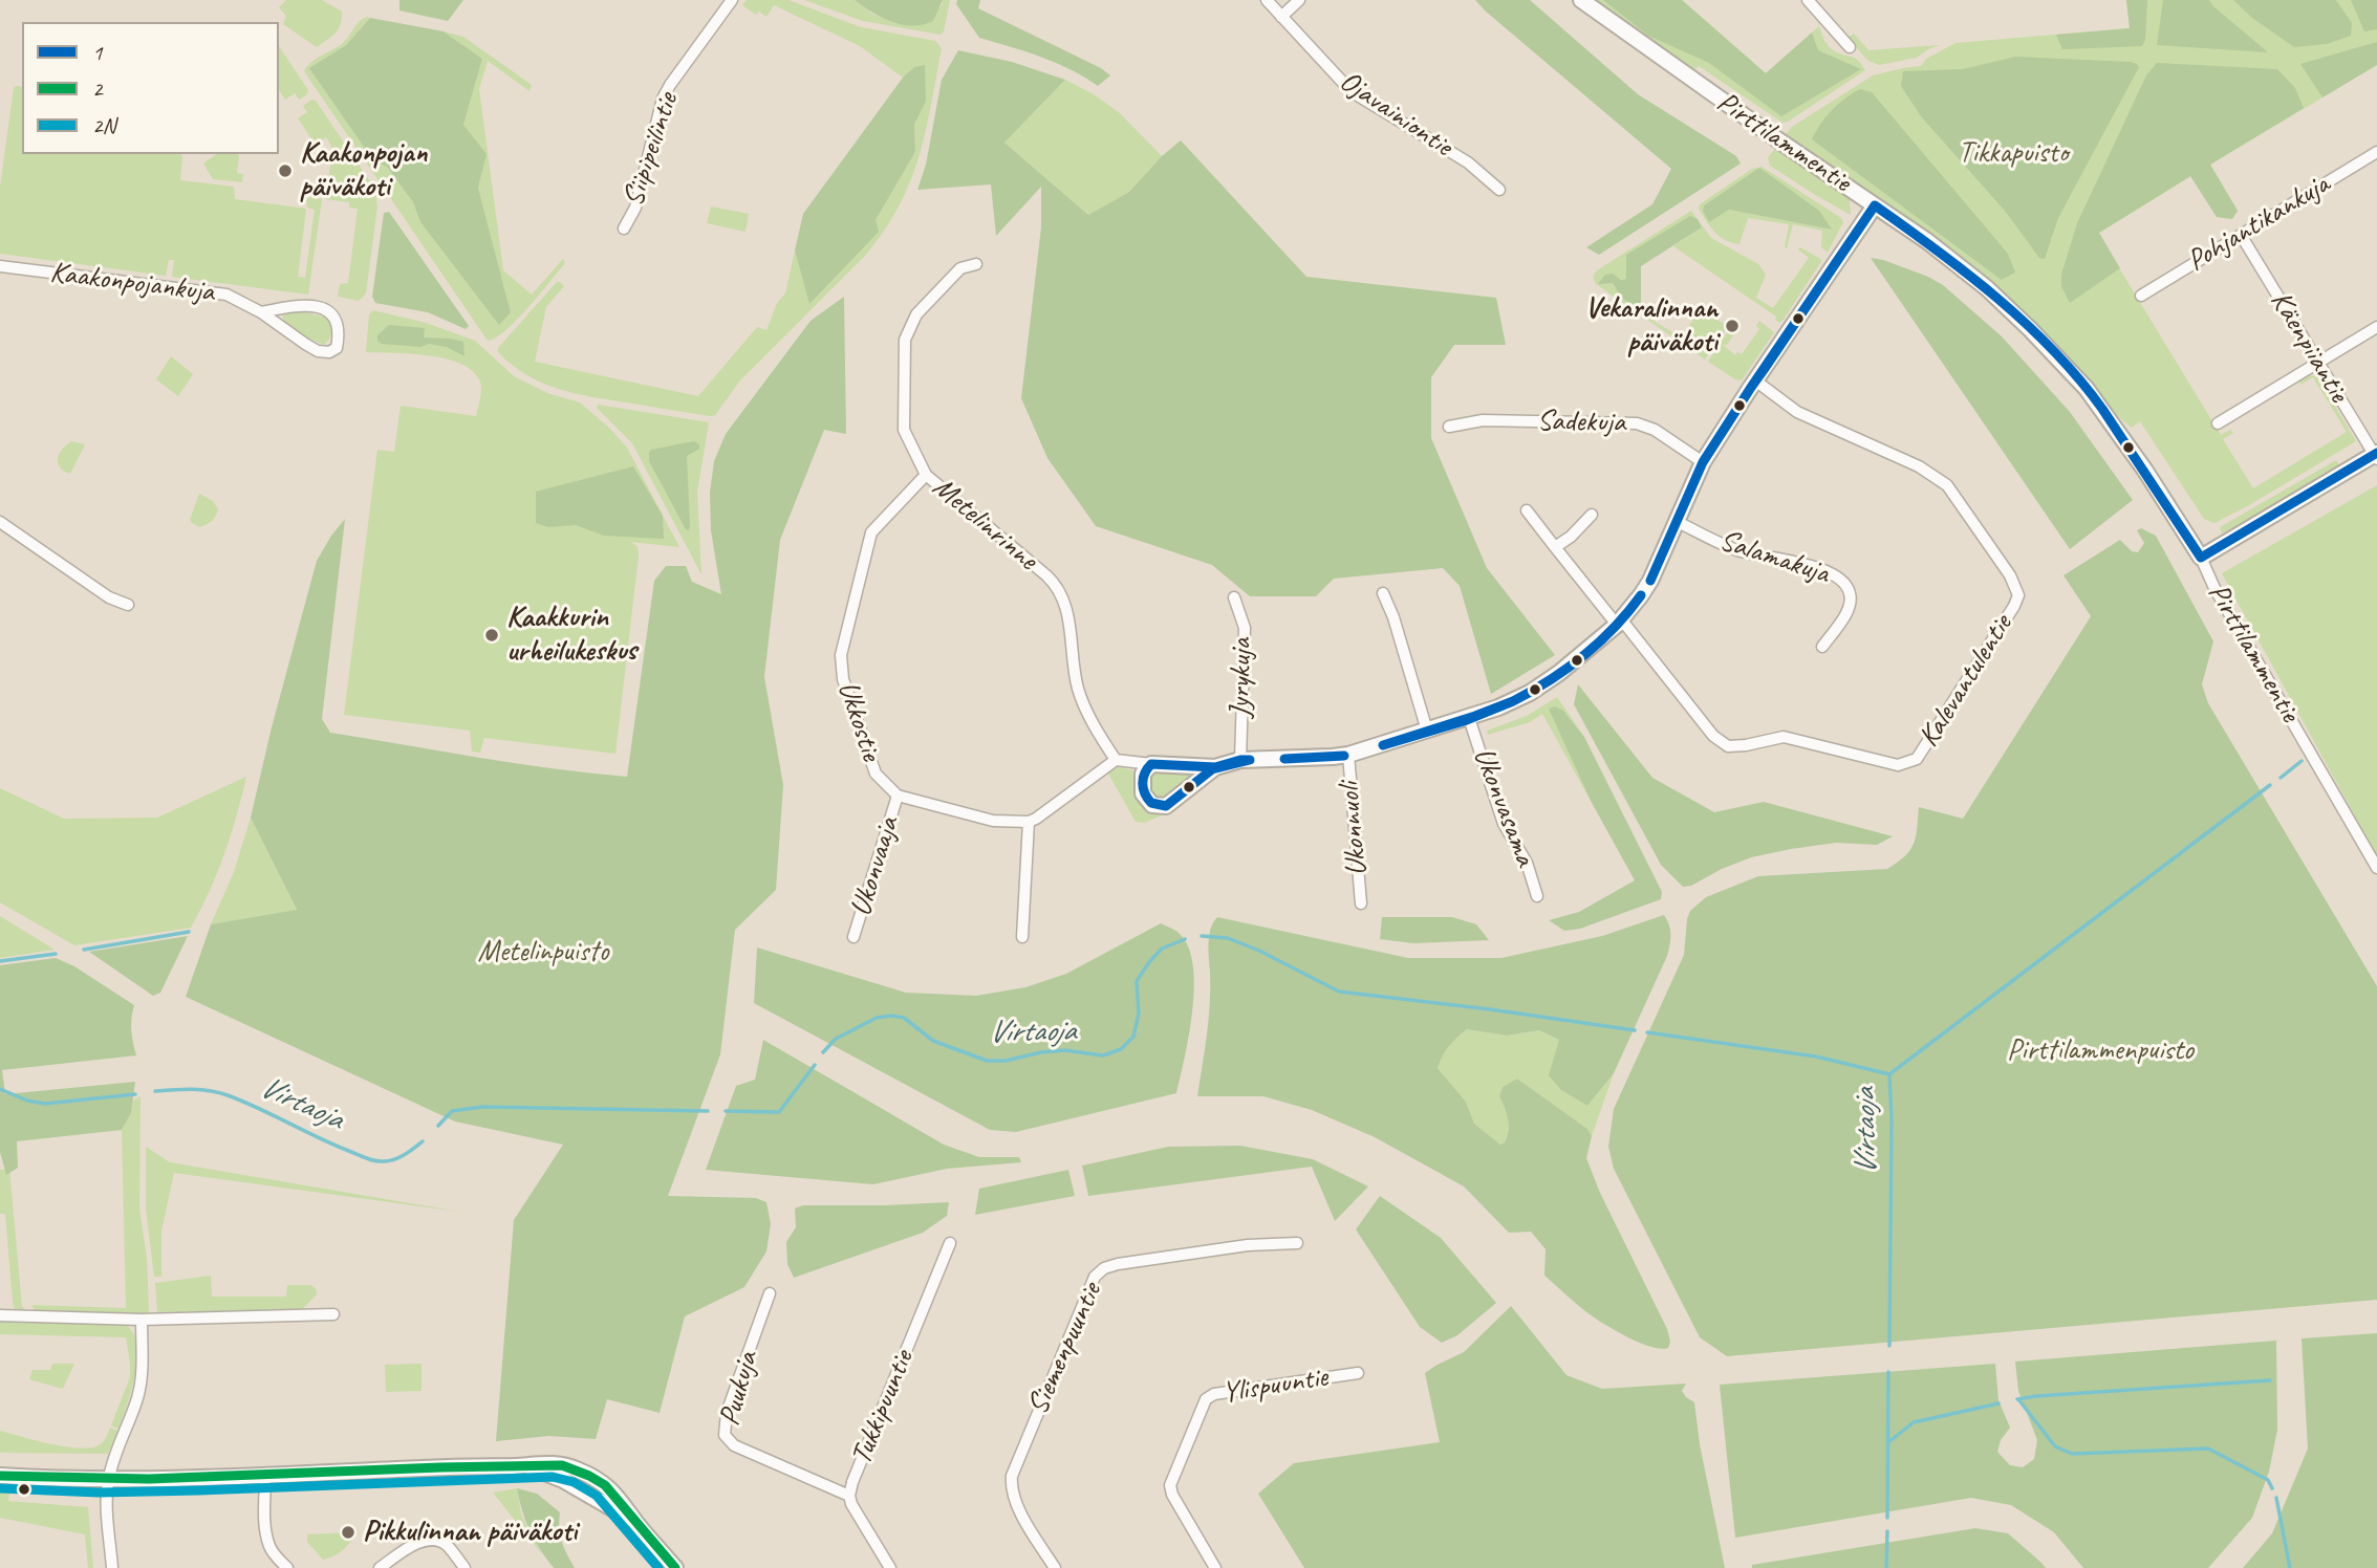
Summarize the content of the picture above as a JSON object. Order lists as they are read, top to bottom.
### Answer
{
  "streets": {
    "street": [
      "Ojavainiontie",
      "Pirttilammentie",
      "Siipipeilintie",
      "Pohjantikankuja",
      "Kaakonpojankuja",
      "Käenpiiantie",
      "Sadekuja",
      "Metelinrinne",
      "Salamakuja",
      "Jyrykuja",
      "Kalevantulentie",
      "Ukkostie",
      "Ukonvasama",
      "Ukonnuoli",
      "Ukonvaaja",
      "Siemenpuuntie",
      "Ylispuuntie",
      "Puukuja",
      "Tukkipuuntie"
    ]
  },
  "crossings": [
    ["Pohjantikankuja", "Käenpiiantie"],
    ["Metelinrinne", "Ukkostie"],
    ["Ukkostie", "Ukonvaaja"],
    ["Puukuja", "Tukkipuuntie"]
  ],
  "water": ["Virtaoja"],
  "parks": ["Tikkapuisto", "Metelinpuisto", "Pirttilammenpuisto"],
  "places": [
    "Kaakonpojan päiväkoti",
    "Vekaralinnan päiväkoti",
    "Kaakkurin urheilukeskus",
    "Pikkulinnan päiväkoti"
  ],
  "lines": ["transit line 1", "transit line 2", "transit line 2N"],
  "legend": ["1", "2", "2N"]
}
